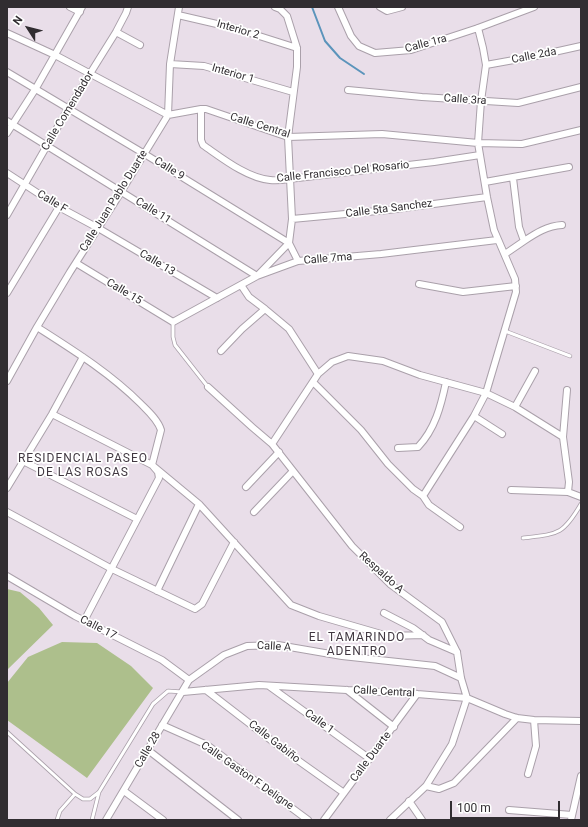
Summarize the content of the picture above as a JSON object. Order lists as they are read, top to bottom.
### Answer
{
  "streets": {
    "street": [
      "Interior 2",
      "Calle 1ra",
      "Calle 2da",
      "Interior 1",
      "Calle 3ra",
      "Calle Comendador",
      "Calle Central",
      "Calle 9",
      "Calle Francisco Del Rosario",
      "Calle Juan Pablo Duarte",
      "Calle F",
      "Calle 5ta Sanchez",
      "Calle 11",
      "Calle 7ma",
      "Calle 13",
      "Calle 15",
      "Respaldo A",
      "Calle 17",
      "Calle A",
      "Calle 1",
      "Calle Gabiño",
      "Calle 28",
      "Calle Duarte",
      "Calle Gaston F Deligne"
    ]
  },
  "crossings": [
    ["Interior 2", "Calle Juan Pablo Duarte"],
    ["Interior 1", "Calle Juan Pablo Duarte"],
    ["Calle Comendador", "Calle 9"],
    ["Calle Comendador", "Calle F"],
    ["Calle Comendador", "Calle 11"],
    ["Calle Central", "Calle Francisco Del Rosario"],
    ["Calle Central", "Calle Juan Pablo Duarte"],
    ["Calle Central", "Respaldo A"],
    ["Calle Central", "Calle 1"],
    ["Calle Central", "Calle Gabiño"],
    ["Calle Central", "Calle 28"],
    ["Calle Central", "Calle Duarte"],
    ["Calle 9", "Calle Juan Pablo Duarte"],
    ["Calle Juan Pablo Duarte", "Calle F"],
    ["Calle Juan Pablo Duarte", "Calle 11"],
    ["Calle Juan Pablo Duarte", "Calle 13"],
    ["Calle Juan Pablo Duarte", "Calle 15"],
    ["Calle F", "Calle 13"],
    ["Calle 11", "Calle 7ma"],
    ["Calle 7ma", "Calle 13"],
    ["Calle 7ma", "Calle 15"],
    ["Respaldo A", "Calle A"],
    ["Calle 17", "Calle A"],
    ["Calle 17", "Calle 28"],
    ["Calle A", "Calle 28"],
    ["Calle 1", "Calle Duarte"],
    ["Calle Gabiño", "Calle Duarte"],
    ["Calle 28", "Calle Gaston F Deligne"]
  ],
  "districts": ["RESIDENCIAL PASEO DE LAS ROSAS", "EL TAMARINDO ADENTRO"],
  "scale_bar": "100 m",
  "north": "top left"
}
